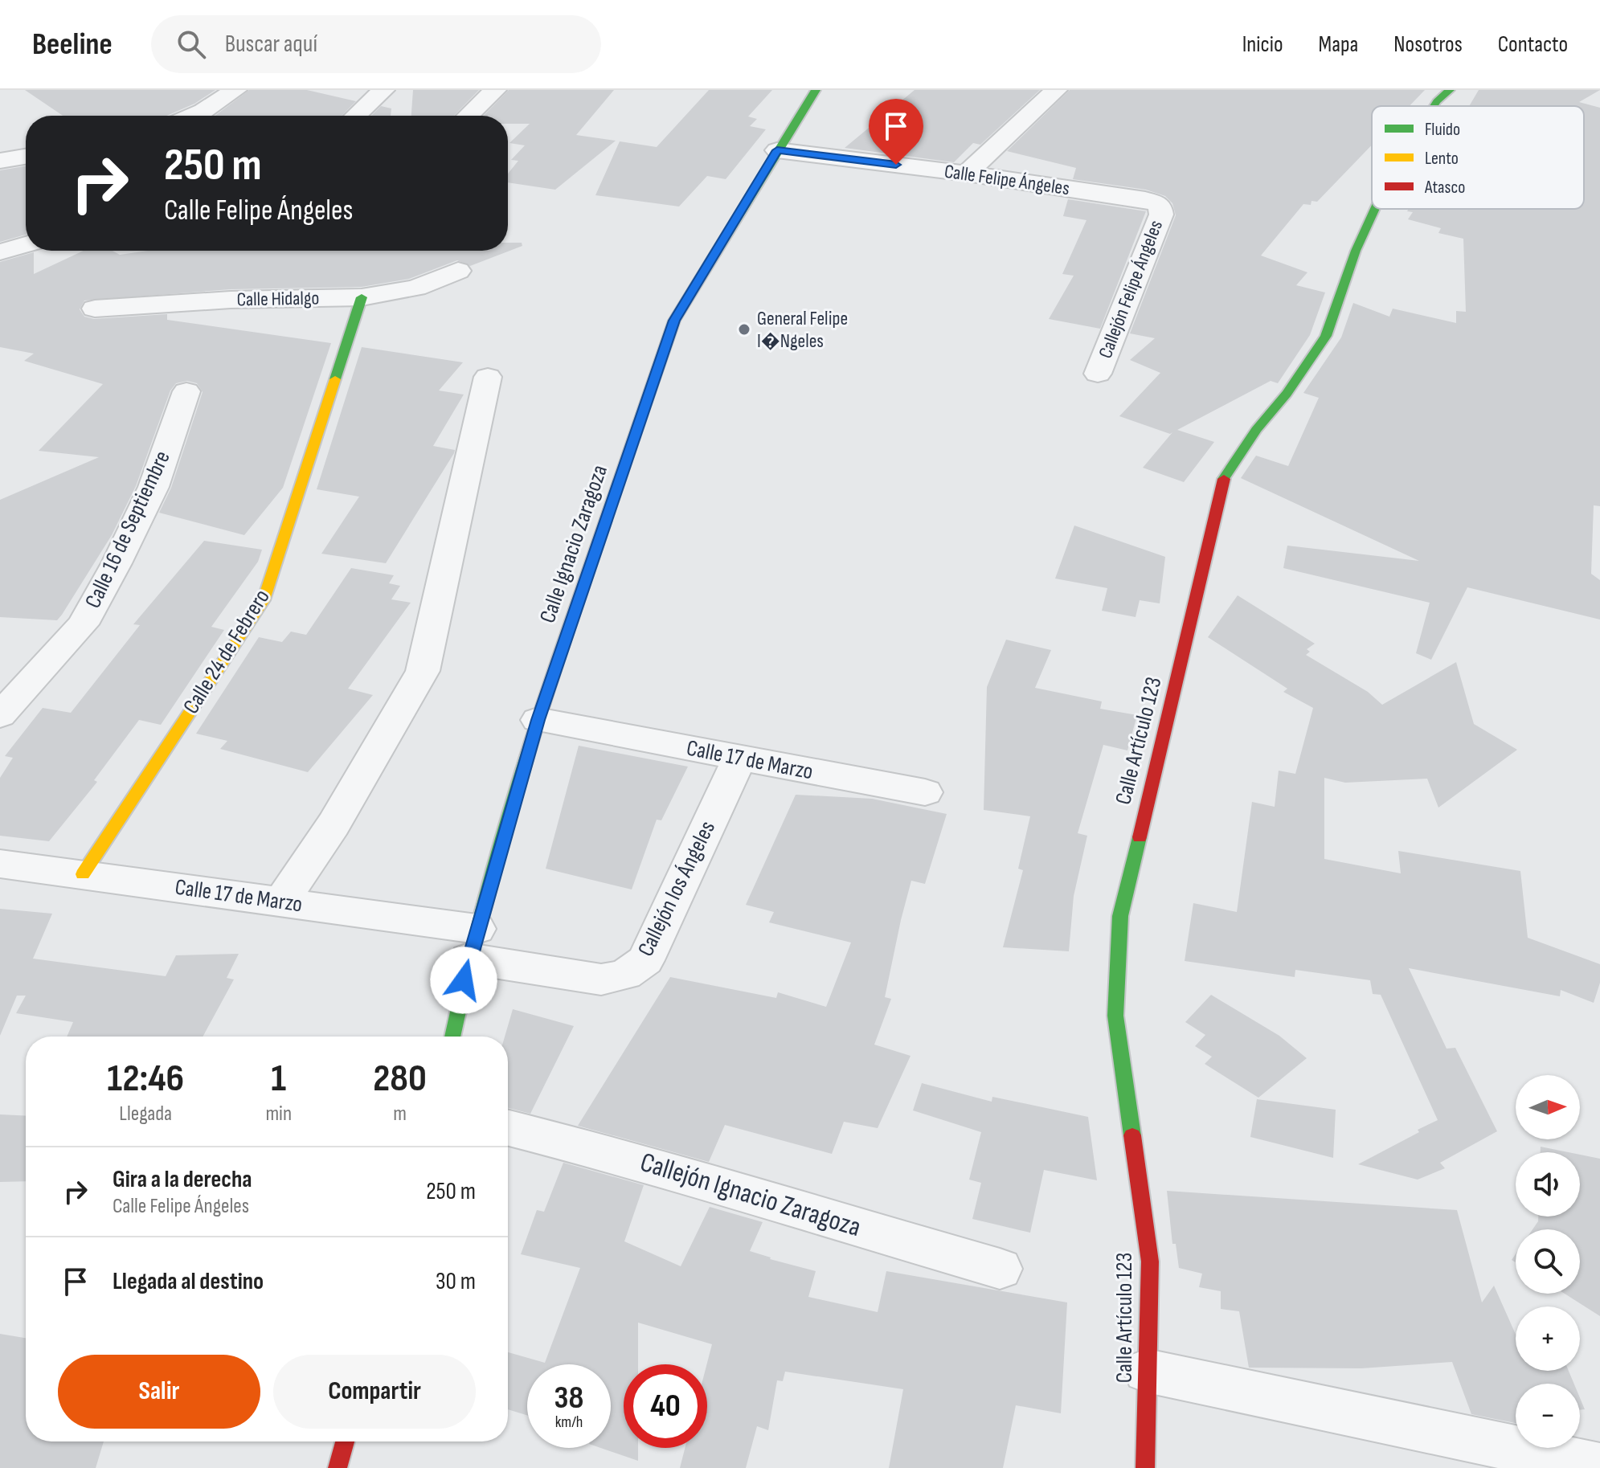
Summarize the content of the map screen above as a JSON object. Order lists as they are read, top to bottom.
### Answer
{
  "streets": {
    "street": [
      "Calle Felipe Ángeles",
      "Callejón Felipe Ángeles",
      "Calle Hidalgo",
      "Calle 16 de Septiembre",
      "Calle Ignacio Zaragoza",
      "Calle 24 de Febrero",
      "Calle Artículo 123",
      "Calle 17 de Marzo",
      "Callejón los Ángeles",
      "Callejón Ignacio Zaragoza"
    ]
  },
  "crossings": [
    ["Calle Felipe Ángeles", "Callejón Felipe Ángeles"],
    ["Calle Felipe Ángeles", "Calle Ignacio Zaragoza"],
    ["Calle Hidalgo", "Calle 24 de Febrero"],
    ["Calle Ignacio Zaragoza", "Calle 17 de Marzo"],
    ["Calle Ignacio Zaragoza", "Callejón los Ángeles"],
    ["Calle 24 de Febrero", "Calle 17 de Marzo"],
    ["Calle 17 de Marzo", "Callejón los Ángeles"]
  ],
  "places": ["General Felipe I�Ngeles"],
  "legend": ["Fluido", "Lento", "Atasco"],
  "north": "right",
  "page": {
    "header": "Beeline",
    "search": "Buscar aquí",
    "nav": [
      "Inicio",
      "Mapa",
      "Nosotros",
      "Contacto"
    ],
    "turn": ["250 m", "Calle Felipe Ángeles"],
    "eta": [
      "12:46",
      "Llegada",
      "1",
      "min",
      "280",
      "m"
    ],
    "map_buttons": ["+", "−"],
    "list": [
      {
        "name": "Gira a la derecha",
        "note": "Calle Felipe Ángeles",
        "value": "250 m"
      },
      {
        "name": "Llegada al destino",
        "value": "30 m"
      }
    ],
    "buttons": ["Salir", "Compartir"],
    "speed": "38 km/h",
    "limit": "40"
  }
}
